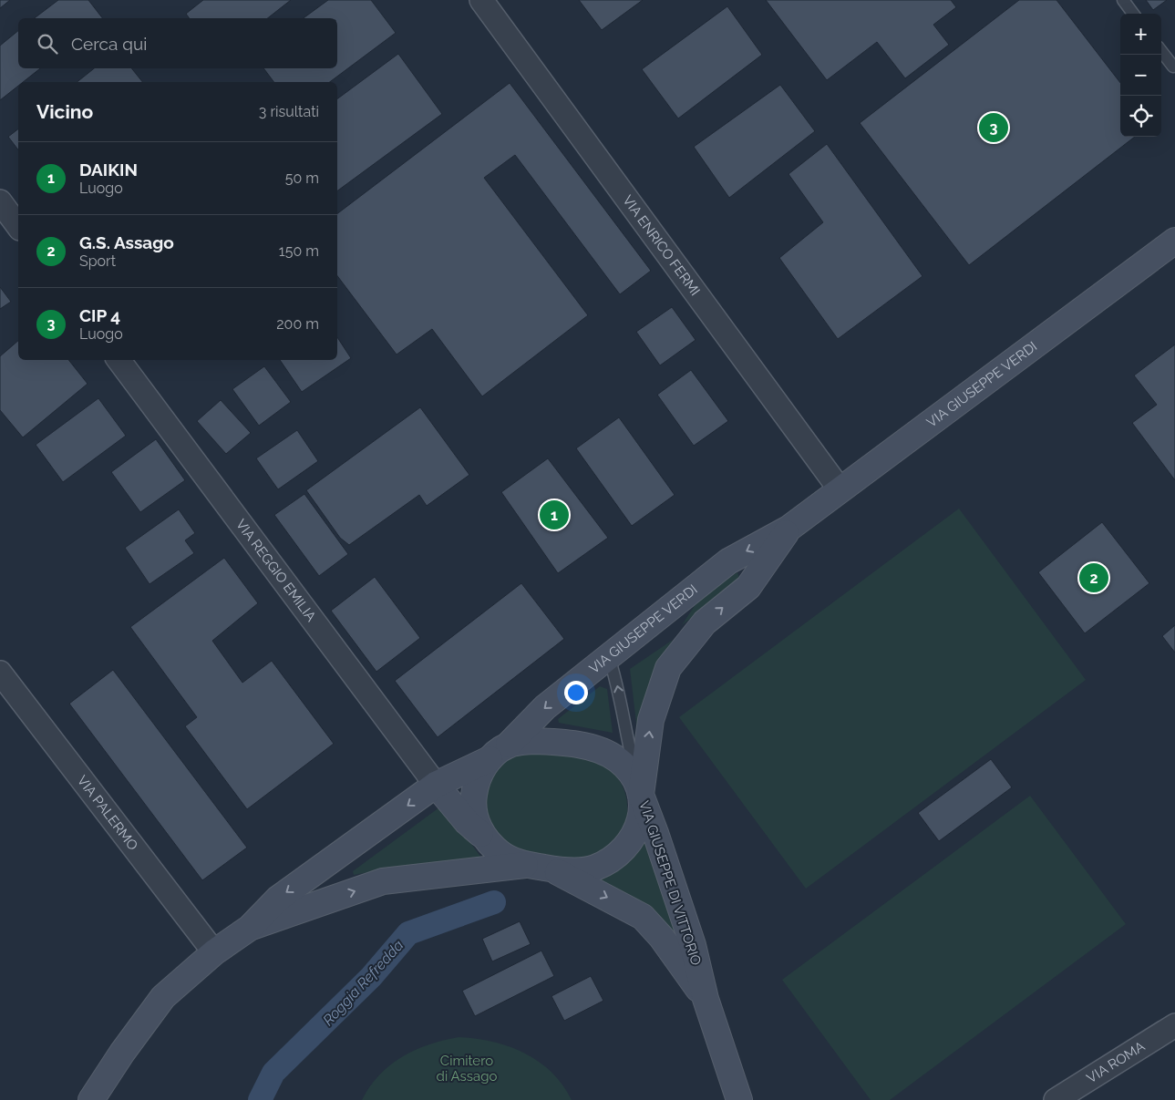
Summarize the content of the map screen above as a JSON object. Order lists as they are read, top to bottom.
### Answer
{
  "streets": {
    "main road": ["VIA GIUSEPPE VERDI", "VIA GIUSEPPE DI VITTORIO"],
    "street": [
      "VIA ENRICO FERMI",
      "VIA REGGIO EMILIA",
      "VIA PALERMO",
      "VIA ROMA"
    ]
  },
  "crossings": [
    ["VIA ENRICO FERMI", "VIA GIUSEPPE VERDI"],
    ["VIA GIUSEPPE VERDI", "VIA GIUSEPPE DI VITTORIO"]
  ],
  "one_way": ["VIA GIUSEPPE DI VITTORIO"],
  "water": ["Roggia Refredda"],
  "parks": ["Cimitero di Assago"],
  "page": {
    "map_buttons": ["+", "−"],
    "search": "Cerca qui",
    "heading": ["Vicino", "3 risultati"],
    "pins": ["3", "1", "2"],
    "list": [
      {
        "mark": "1",
        "name": "DAIKIN",
        "note": "Luogo",
        "value": "50 m"
      },
      {
        "mark": "2",
        "name": "G.S. Assago",
        "note": "Sport",
        "value": "150 m"
      },
      {
        "mark": "3",
        "name": "CIP 4",
        "note": "Luogo",
        "value": "200 m"
      }
    ]
  }
}
